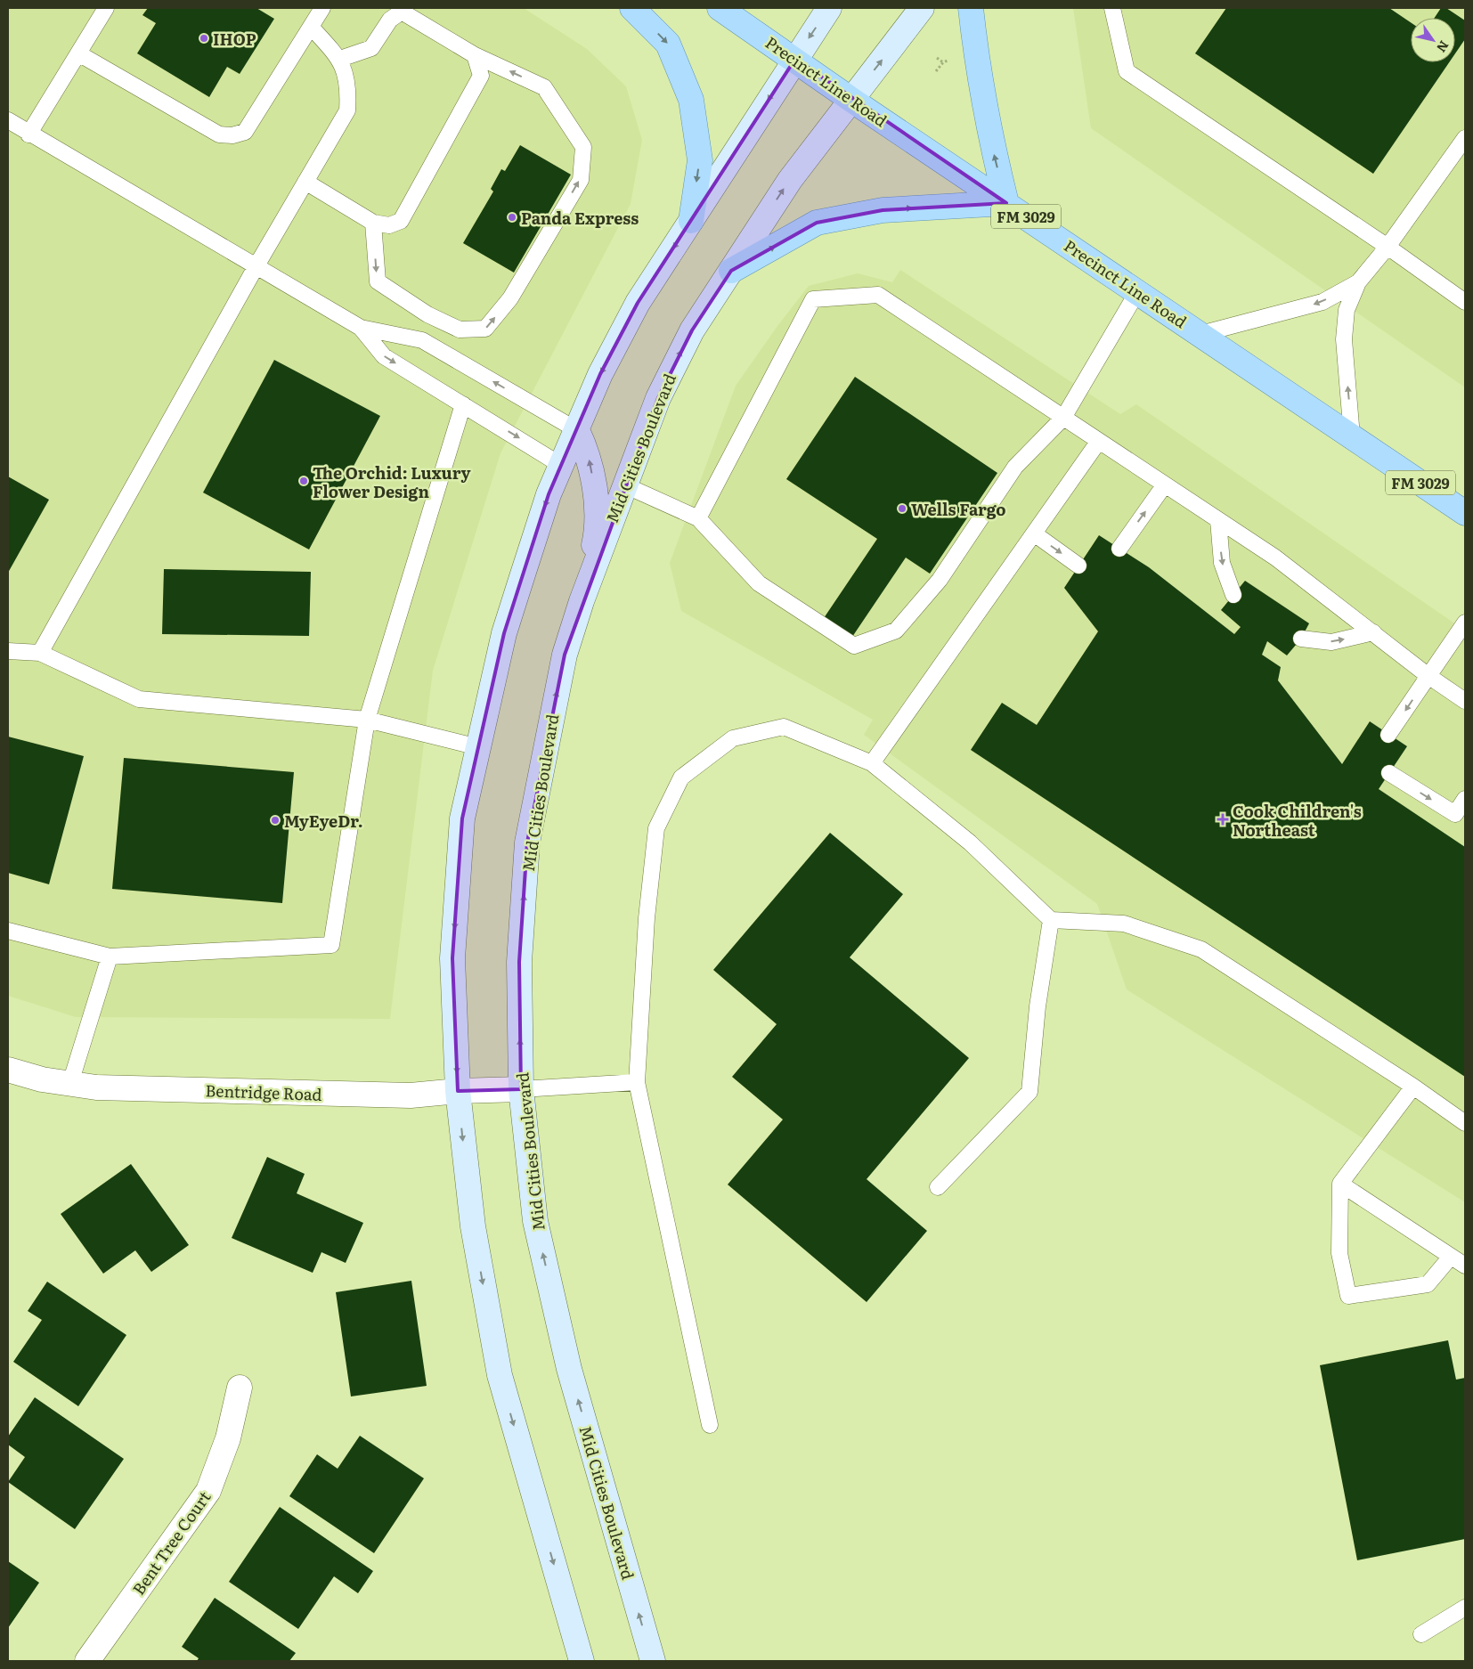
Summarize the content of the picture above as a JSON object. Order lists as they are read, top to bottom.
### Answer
{
  "streets": {
    "main road": ["Precinct Line Road", "FM 3029", "Mid Cities Boulevard"],
    "street": ["Bentridge Road", "Bent Tree Court"]
  },
  "crossings": [
    ["Precinct Line Road", "Mid Cities Boulevard"],
    ["Mid Cities Boulevard", "Bentridge Road"]
  ],
  "places": {
    "other": [
      "IHOP",
      "Panda Express",
      "The Orchid: Luxury Flower Design",
      "Wells Fargo",
      "MyEyeDr."
    ],
    "health": ["Cook Children's Northeast"]
  },
  "north": "bottom right"
}
